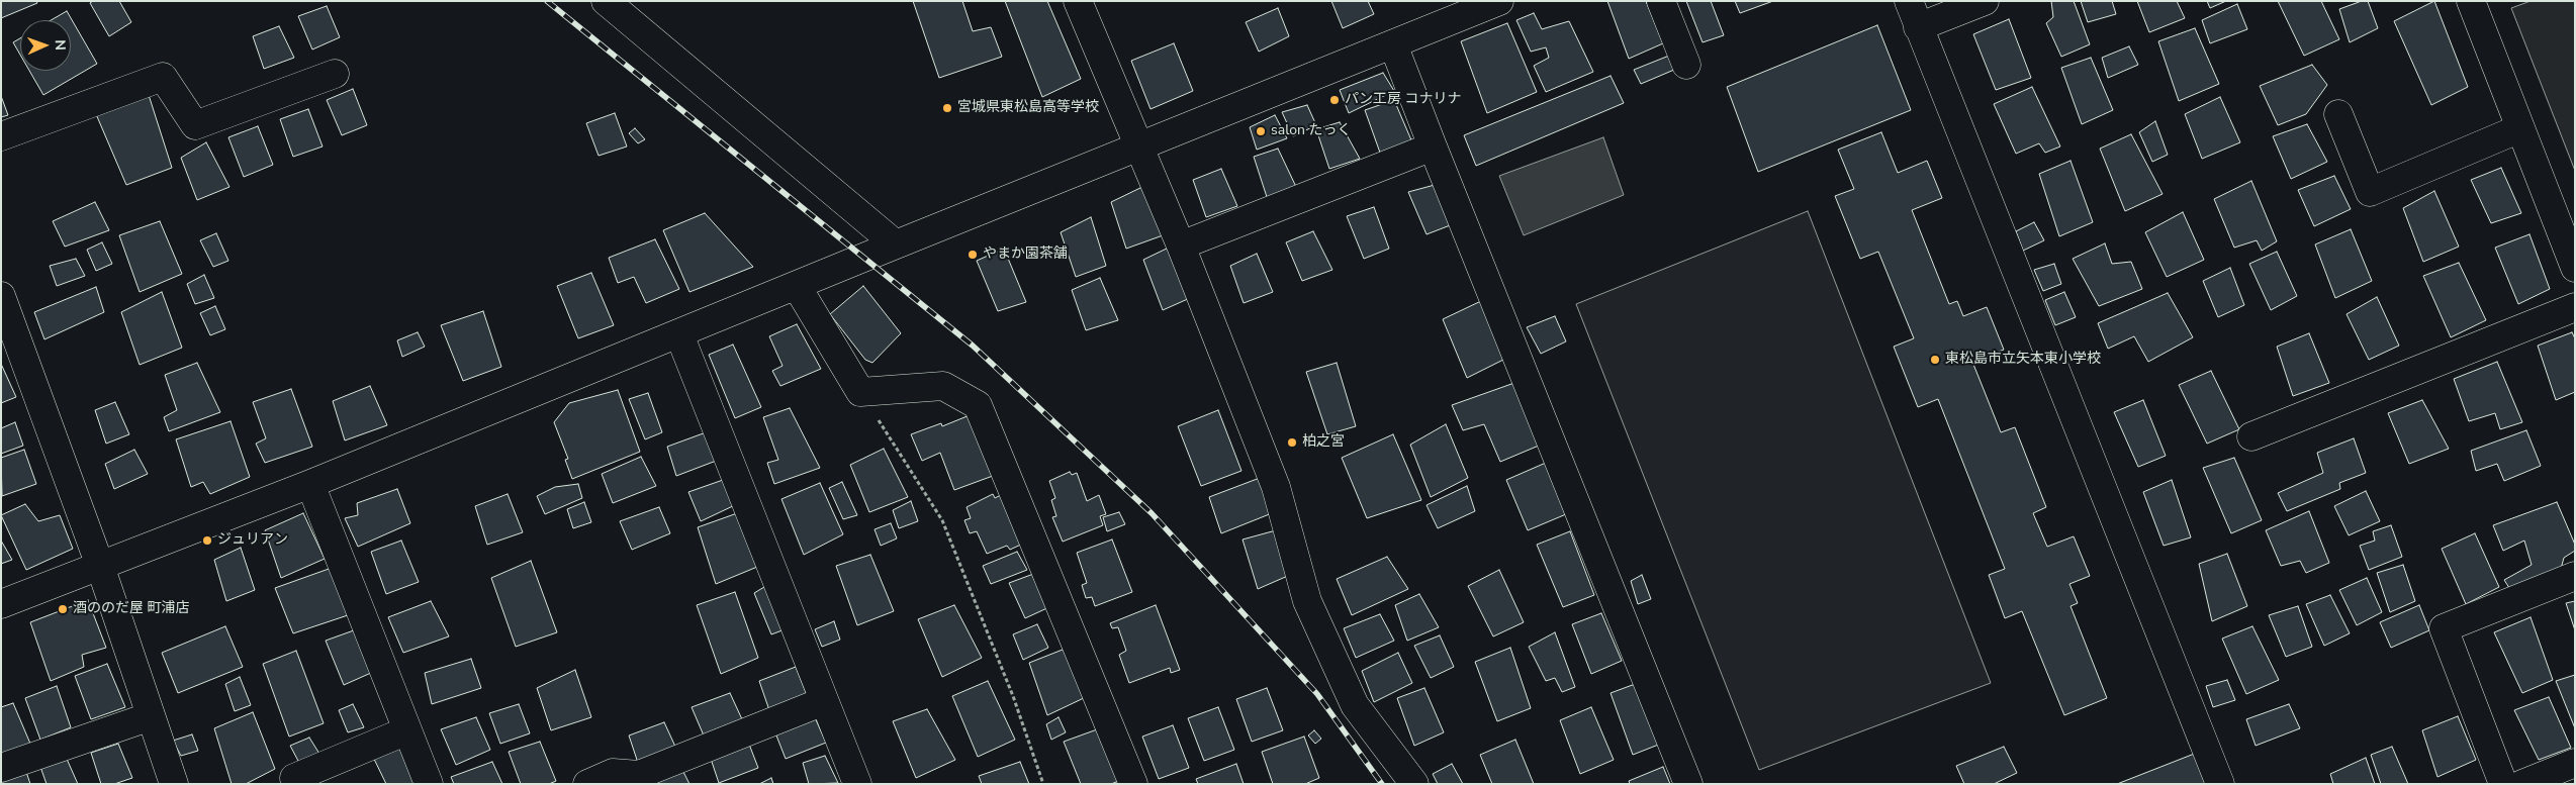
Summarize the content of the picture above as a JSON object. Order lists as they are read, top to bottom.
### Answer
{
  "places": [
    "パン工房 コナリナ",
    "宮城県東松島高等学校",
    "salon たっく",
    "やまか園茶舗",
    "東松島市立矢本東小学校",
    "柏之宮",
    "ジュリアン",
    "酒ののだ屋 町浦店"
  ],
  "north": "right"
}
